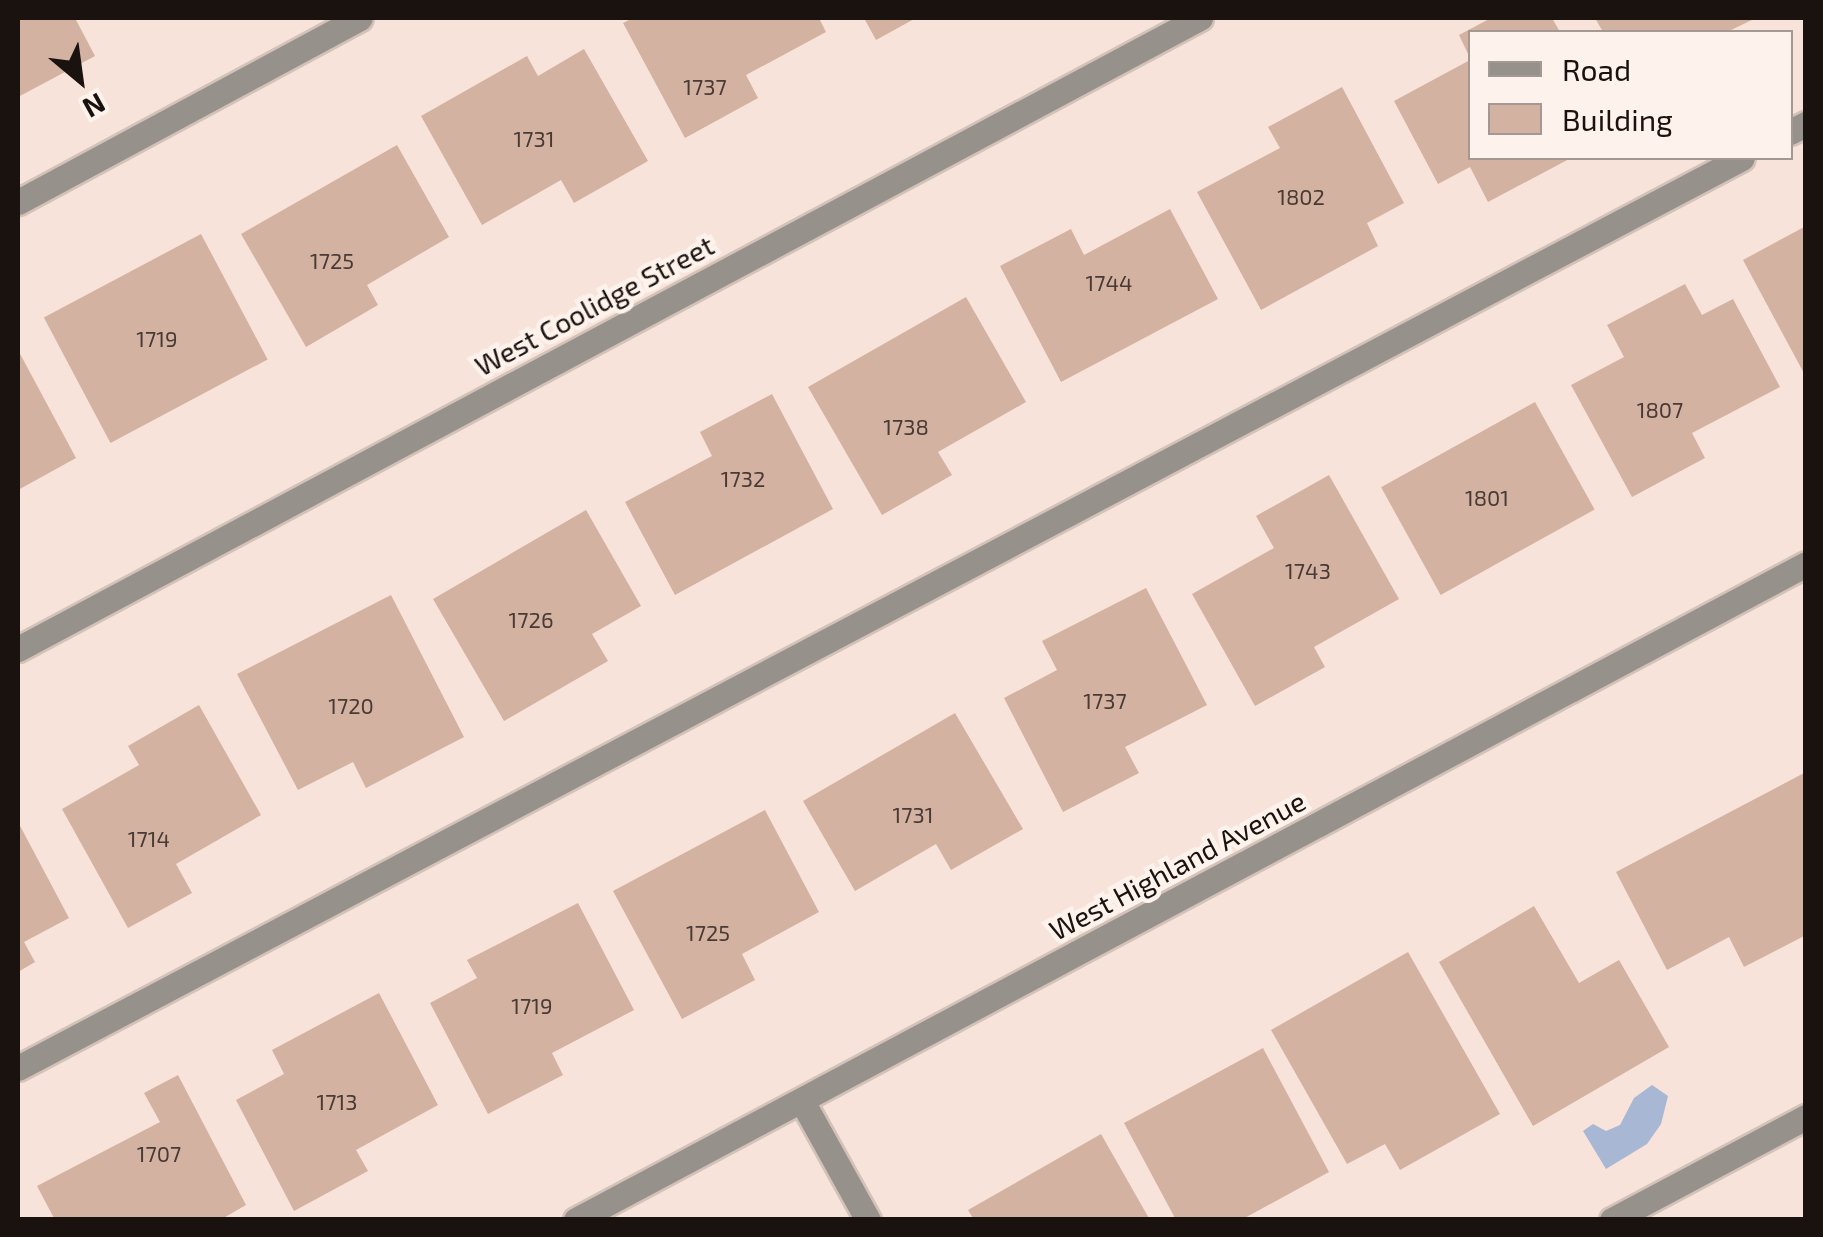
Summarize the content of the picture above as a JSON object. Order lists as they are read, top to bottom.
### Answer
{
  "streets": {
    "street": ["West Coolidge Street", "West Highland Avenue"]
  },
  "house_numbers": [
    "1737",
    "1731",
    "1802",
    "1725",
    "1744",
    "1719",
    "1807",
    "1738",
    "1732",
    "1801",
    "1743",
    "1726",
    "1737",
    "1720",
    "1731",
    "1714",
    "1725",
    "1719",
    "1713",
    "1707"
  ],
  "legend": ["Road", "Building"],
  "north": "bottom right"
}
